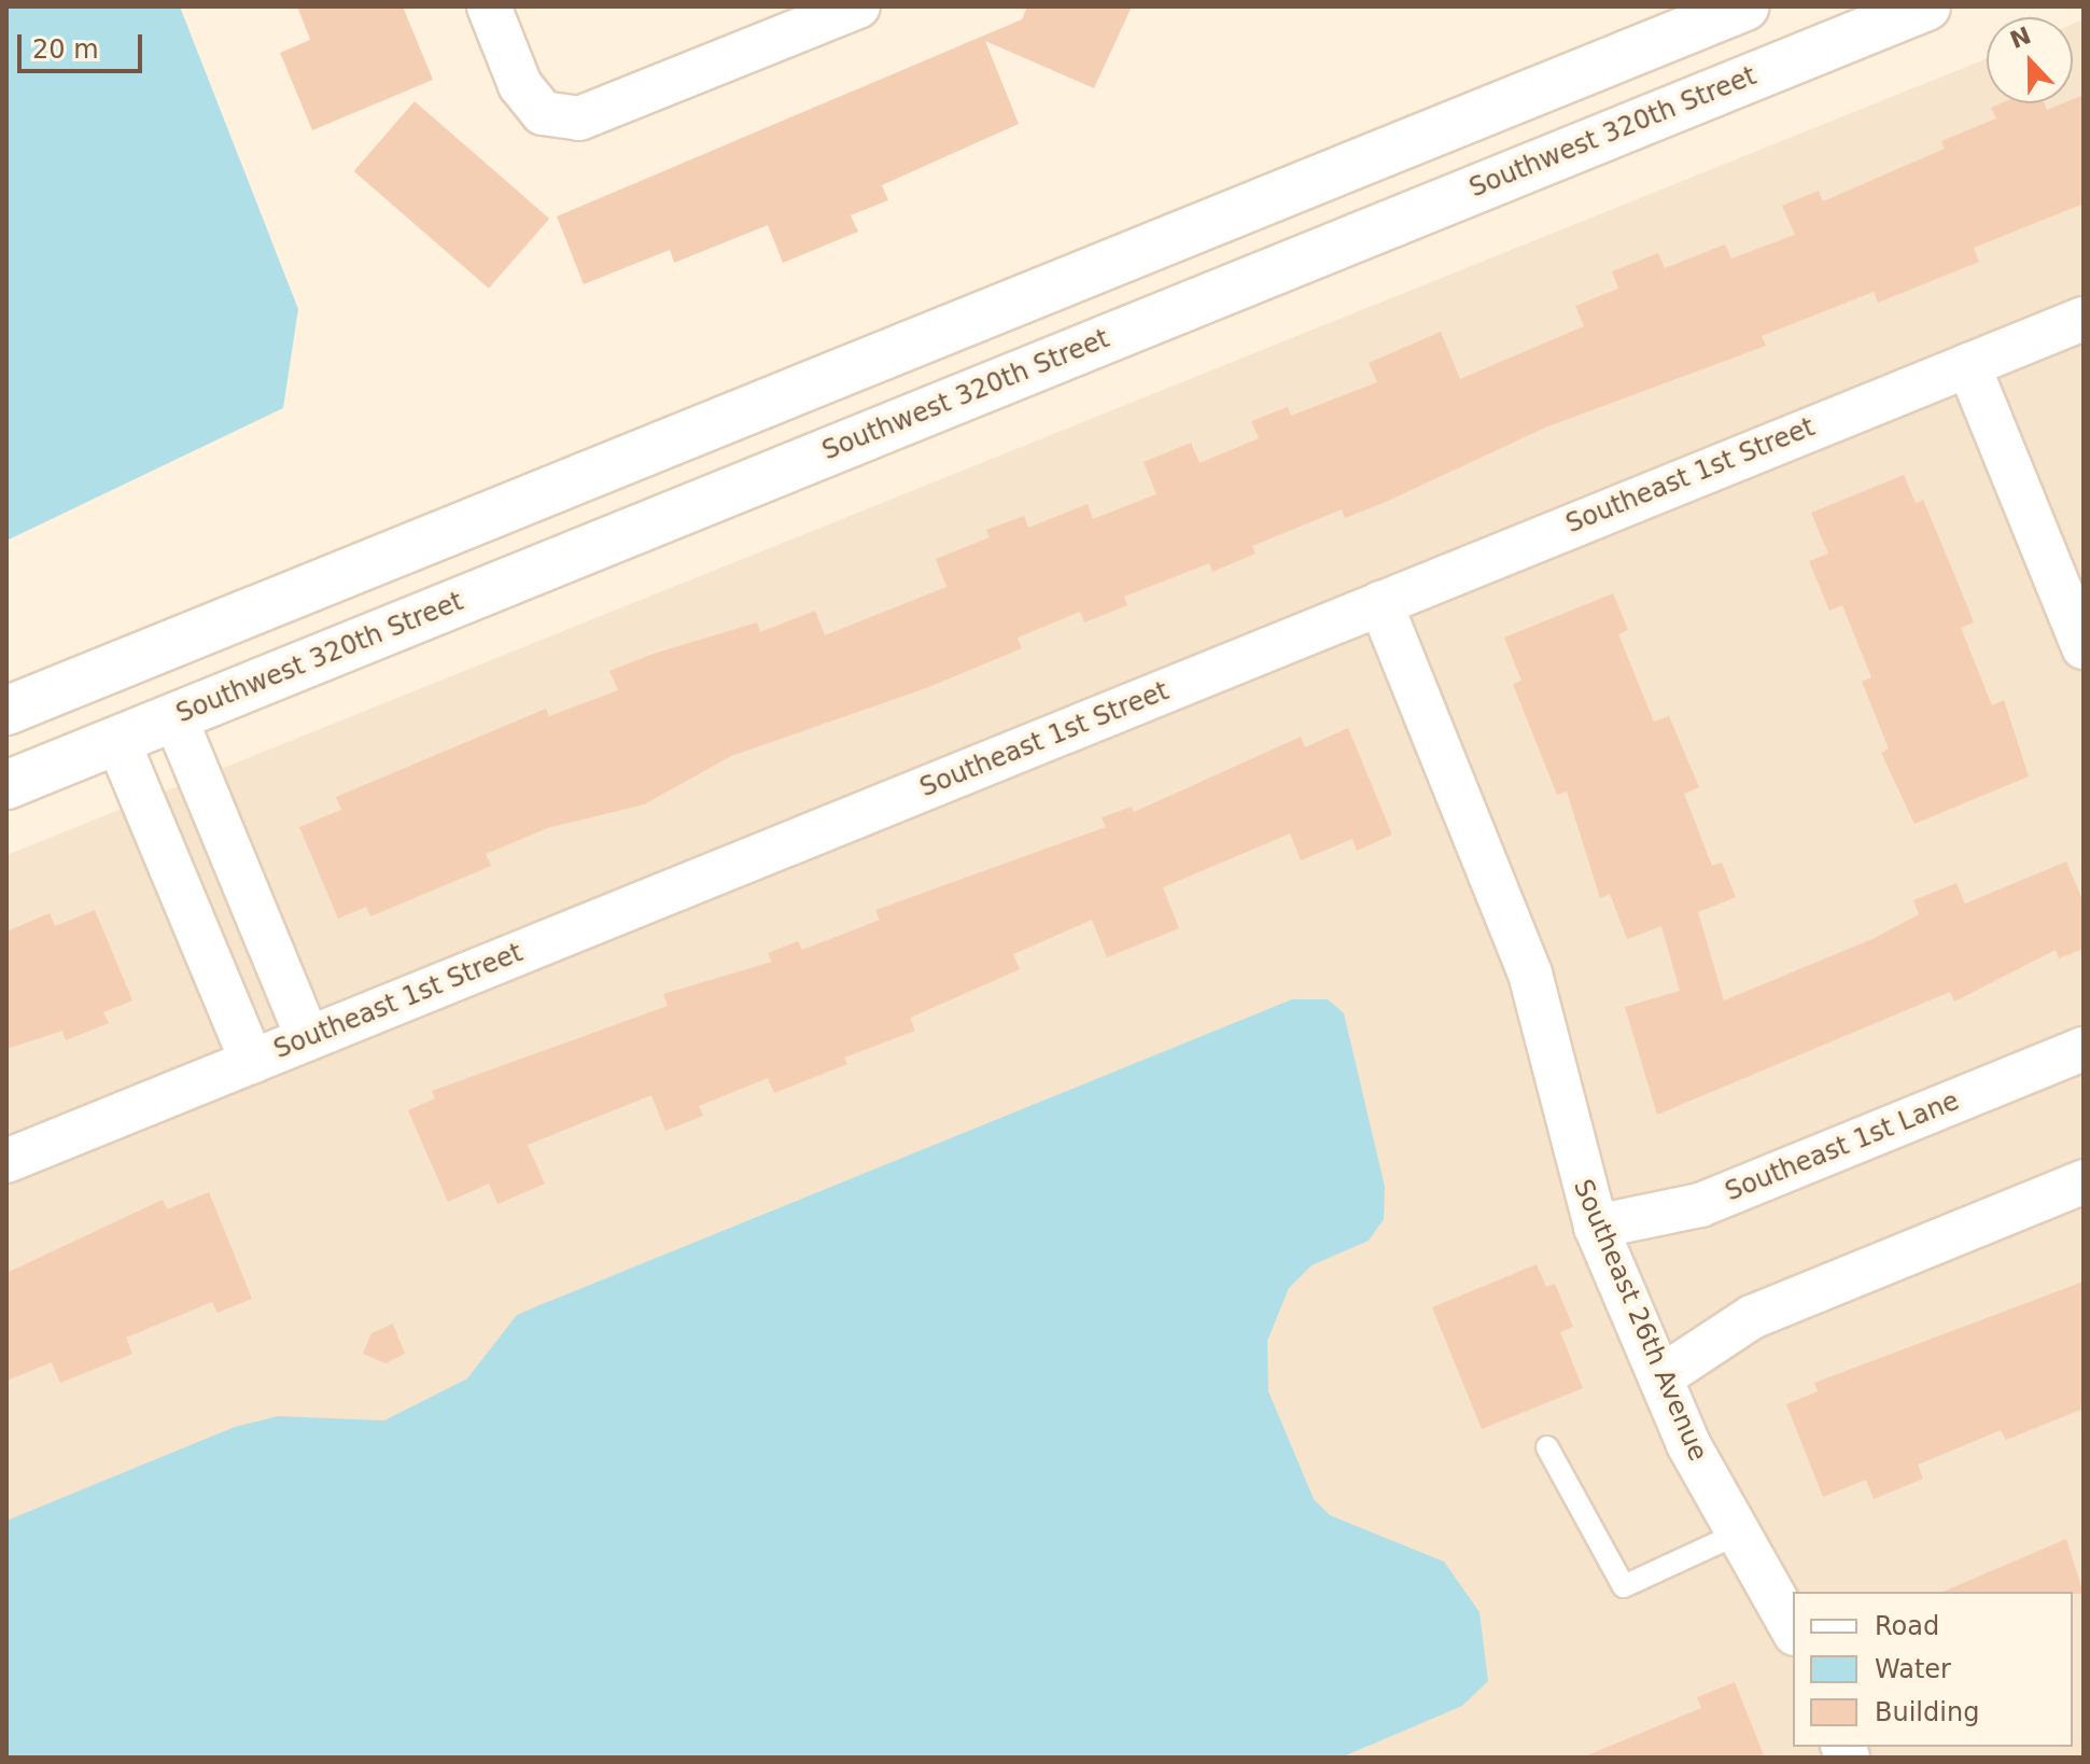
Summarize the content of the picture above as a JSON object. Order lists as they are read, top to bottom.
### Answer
{
  "streets": {
    "street": [
      "Southwest 320th Street",
      "Southeast 1st Street",
      "Southeast 1st Lane",
      "Southeast 26th Avenue"
    ]
  },
  "crossings": [
    ["Southeast 1st Street", "Southeast 26th Avenue"],
    ["Southeast 1st Lane", "Southeast 26th Avenue"]
  ],
  "legend": ["Road", "Water", "Building"],
  "scale_bar": "20 m",
  "north": "top"
}
